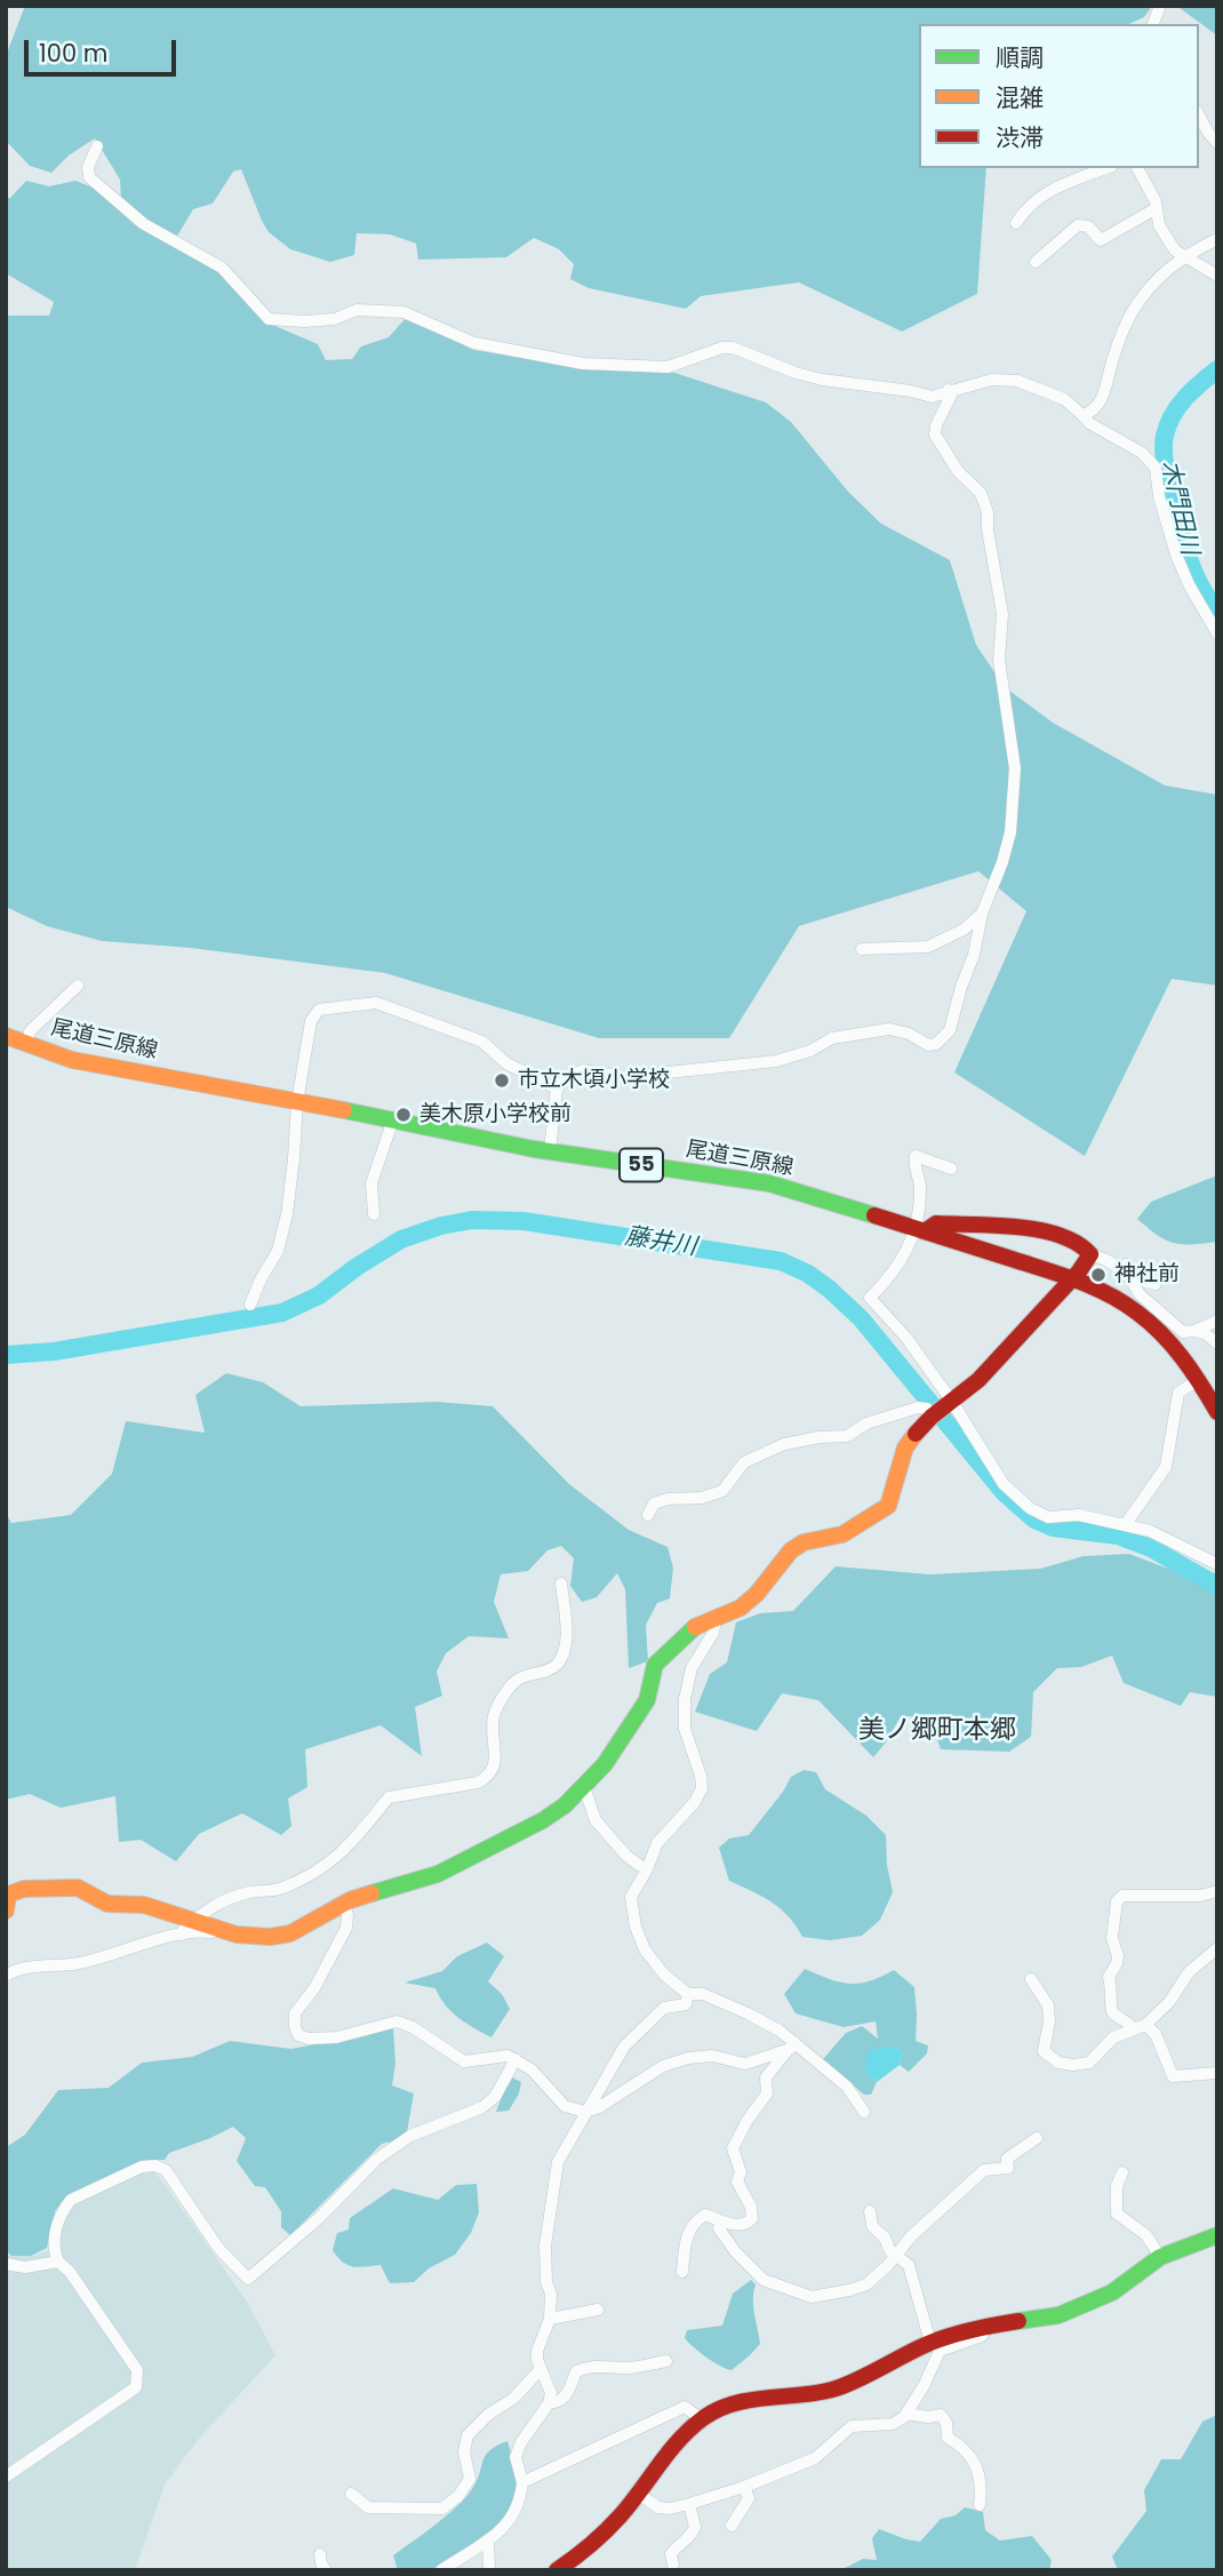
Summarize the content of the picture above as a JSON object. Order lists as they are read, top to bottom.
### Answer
{
  "streets": {
    "street": ["尾道三原線", "55"]
  },
  "districts": ["美ノ郷町本郷"],
  "water": ["木門田川", "藤井川"],
  "places": ["市立木頃小学校", "美木原小学校前", "神社前"],
  "legend": ["順調", "混雑", "渋滞"],
  "scale_bar": "100 m"
}
